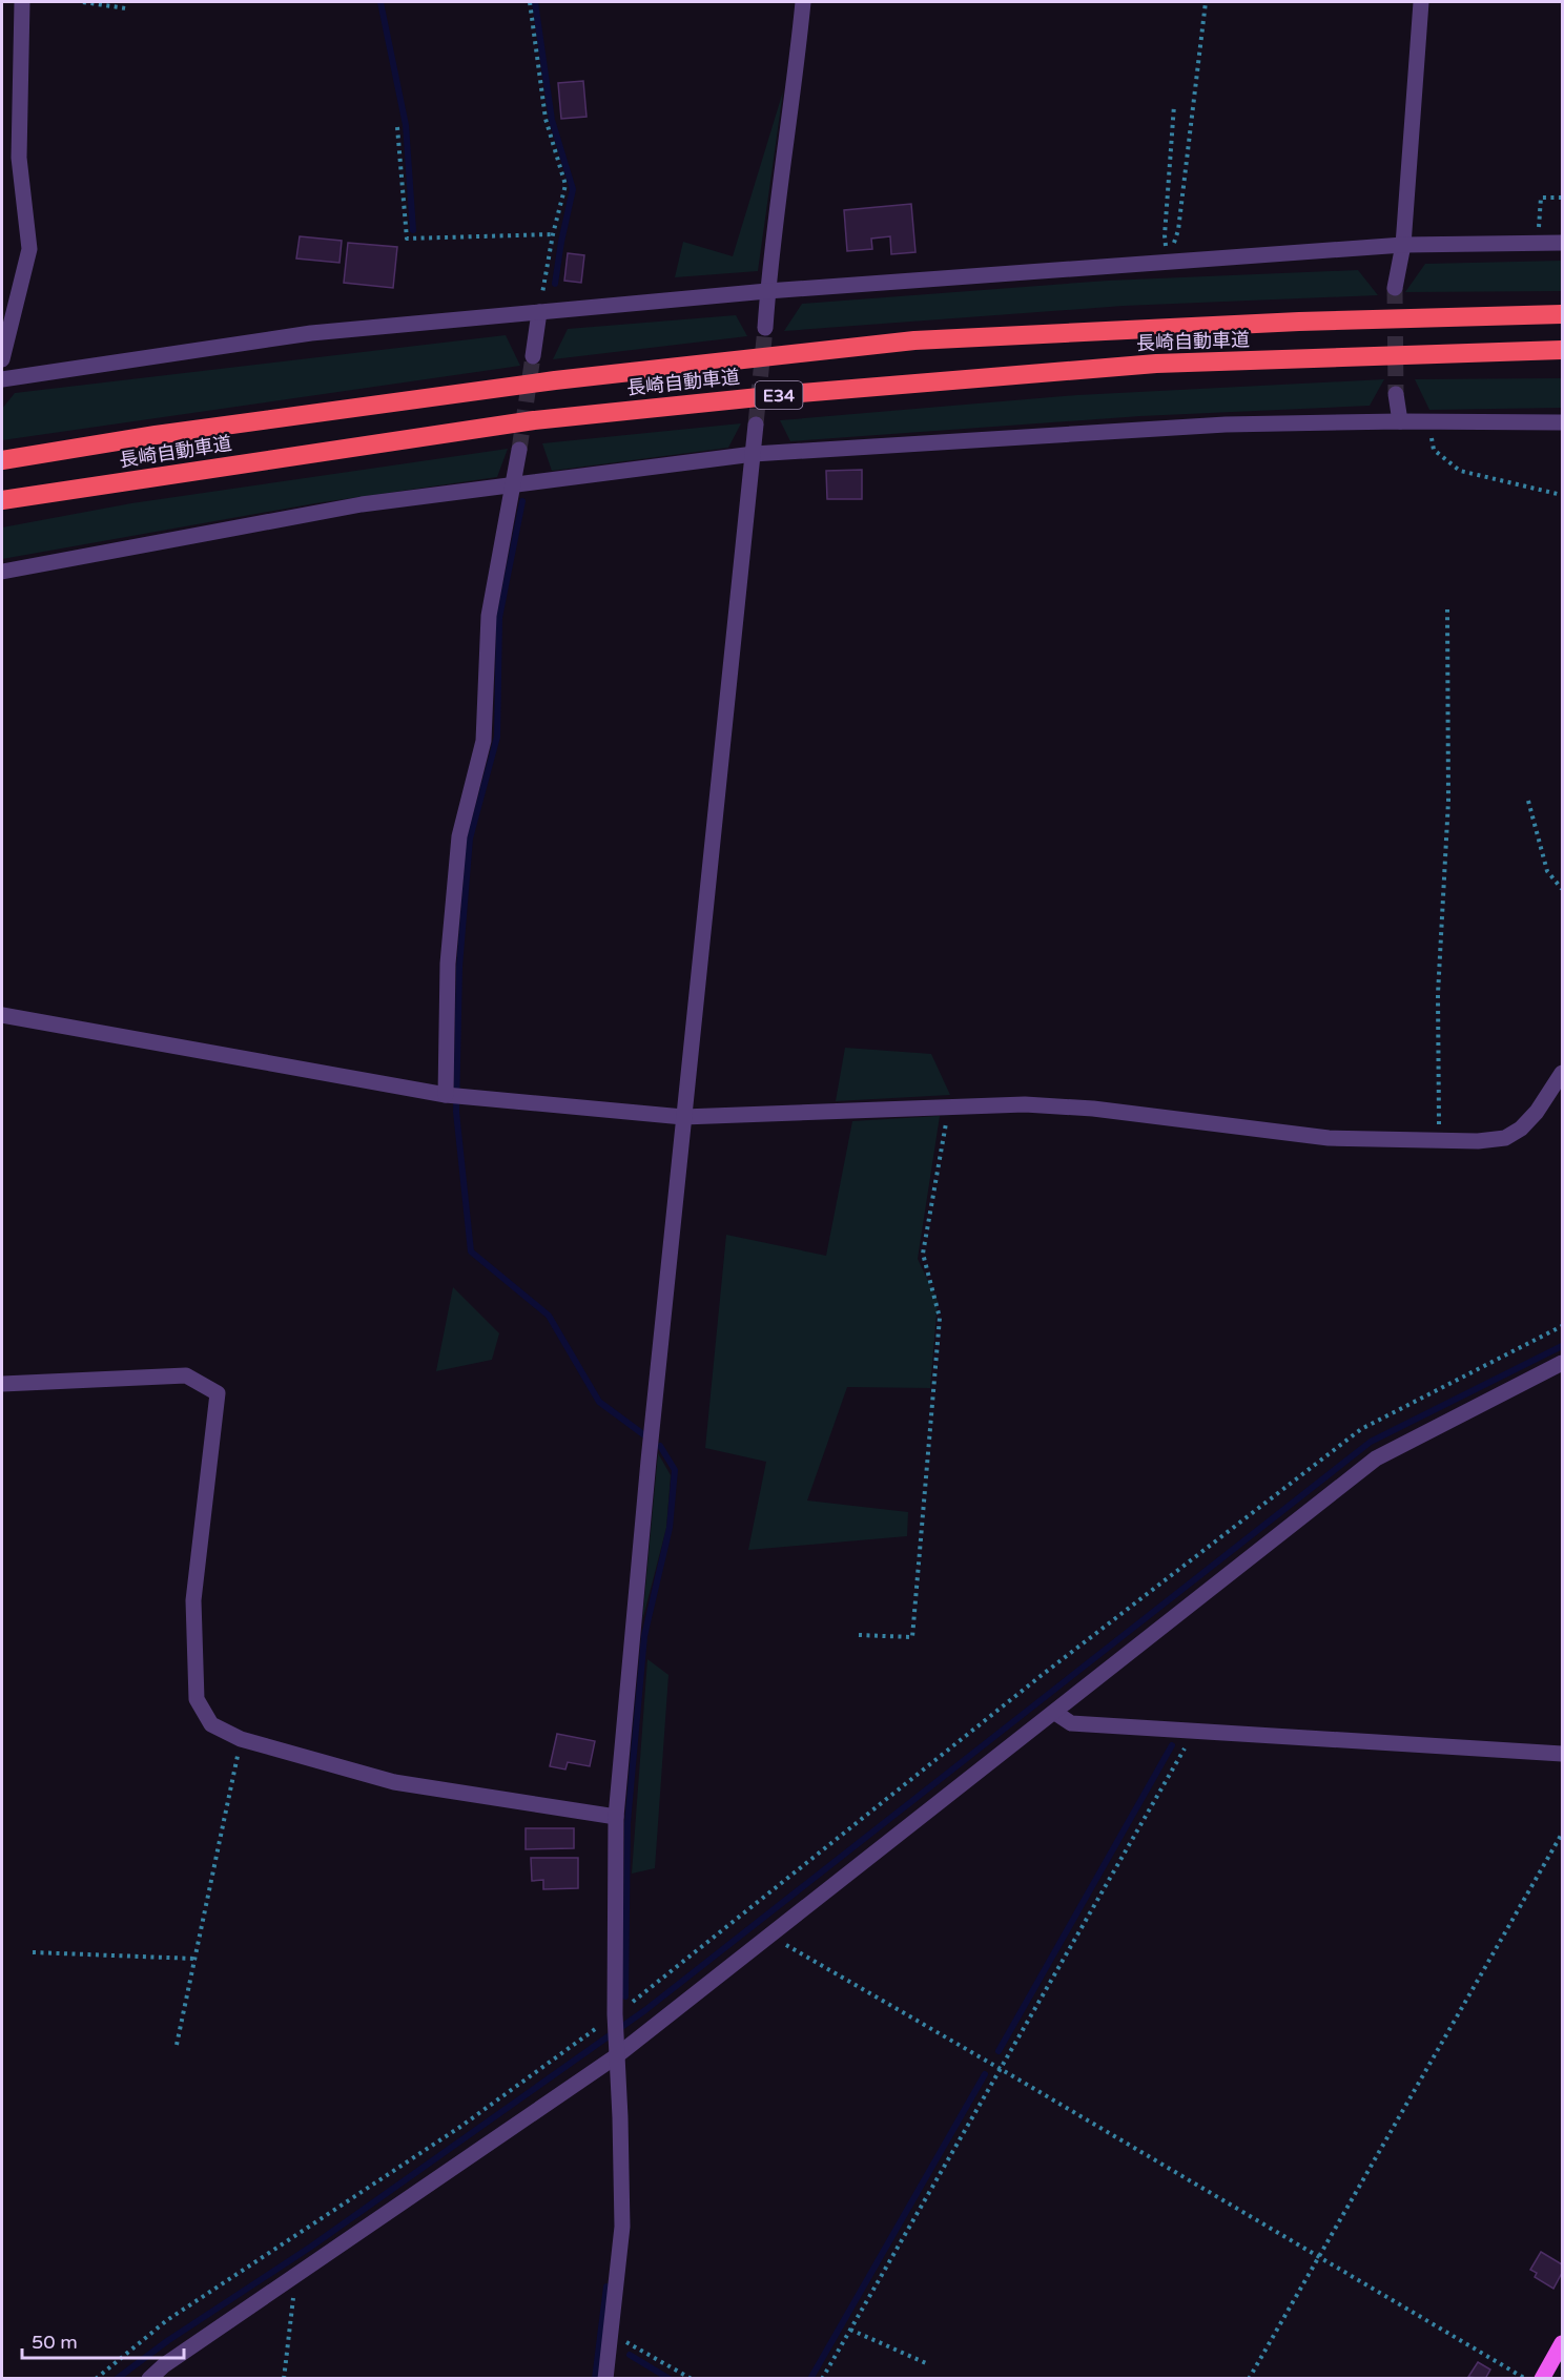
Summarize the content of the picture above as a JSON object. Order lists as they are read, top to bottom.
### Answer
{
  "streets": {
    "highway": ["長崎自動車道", "E34"]
  },
  "scale_bar": "50 m"
}
